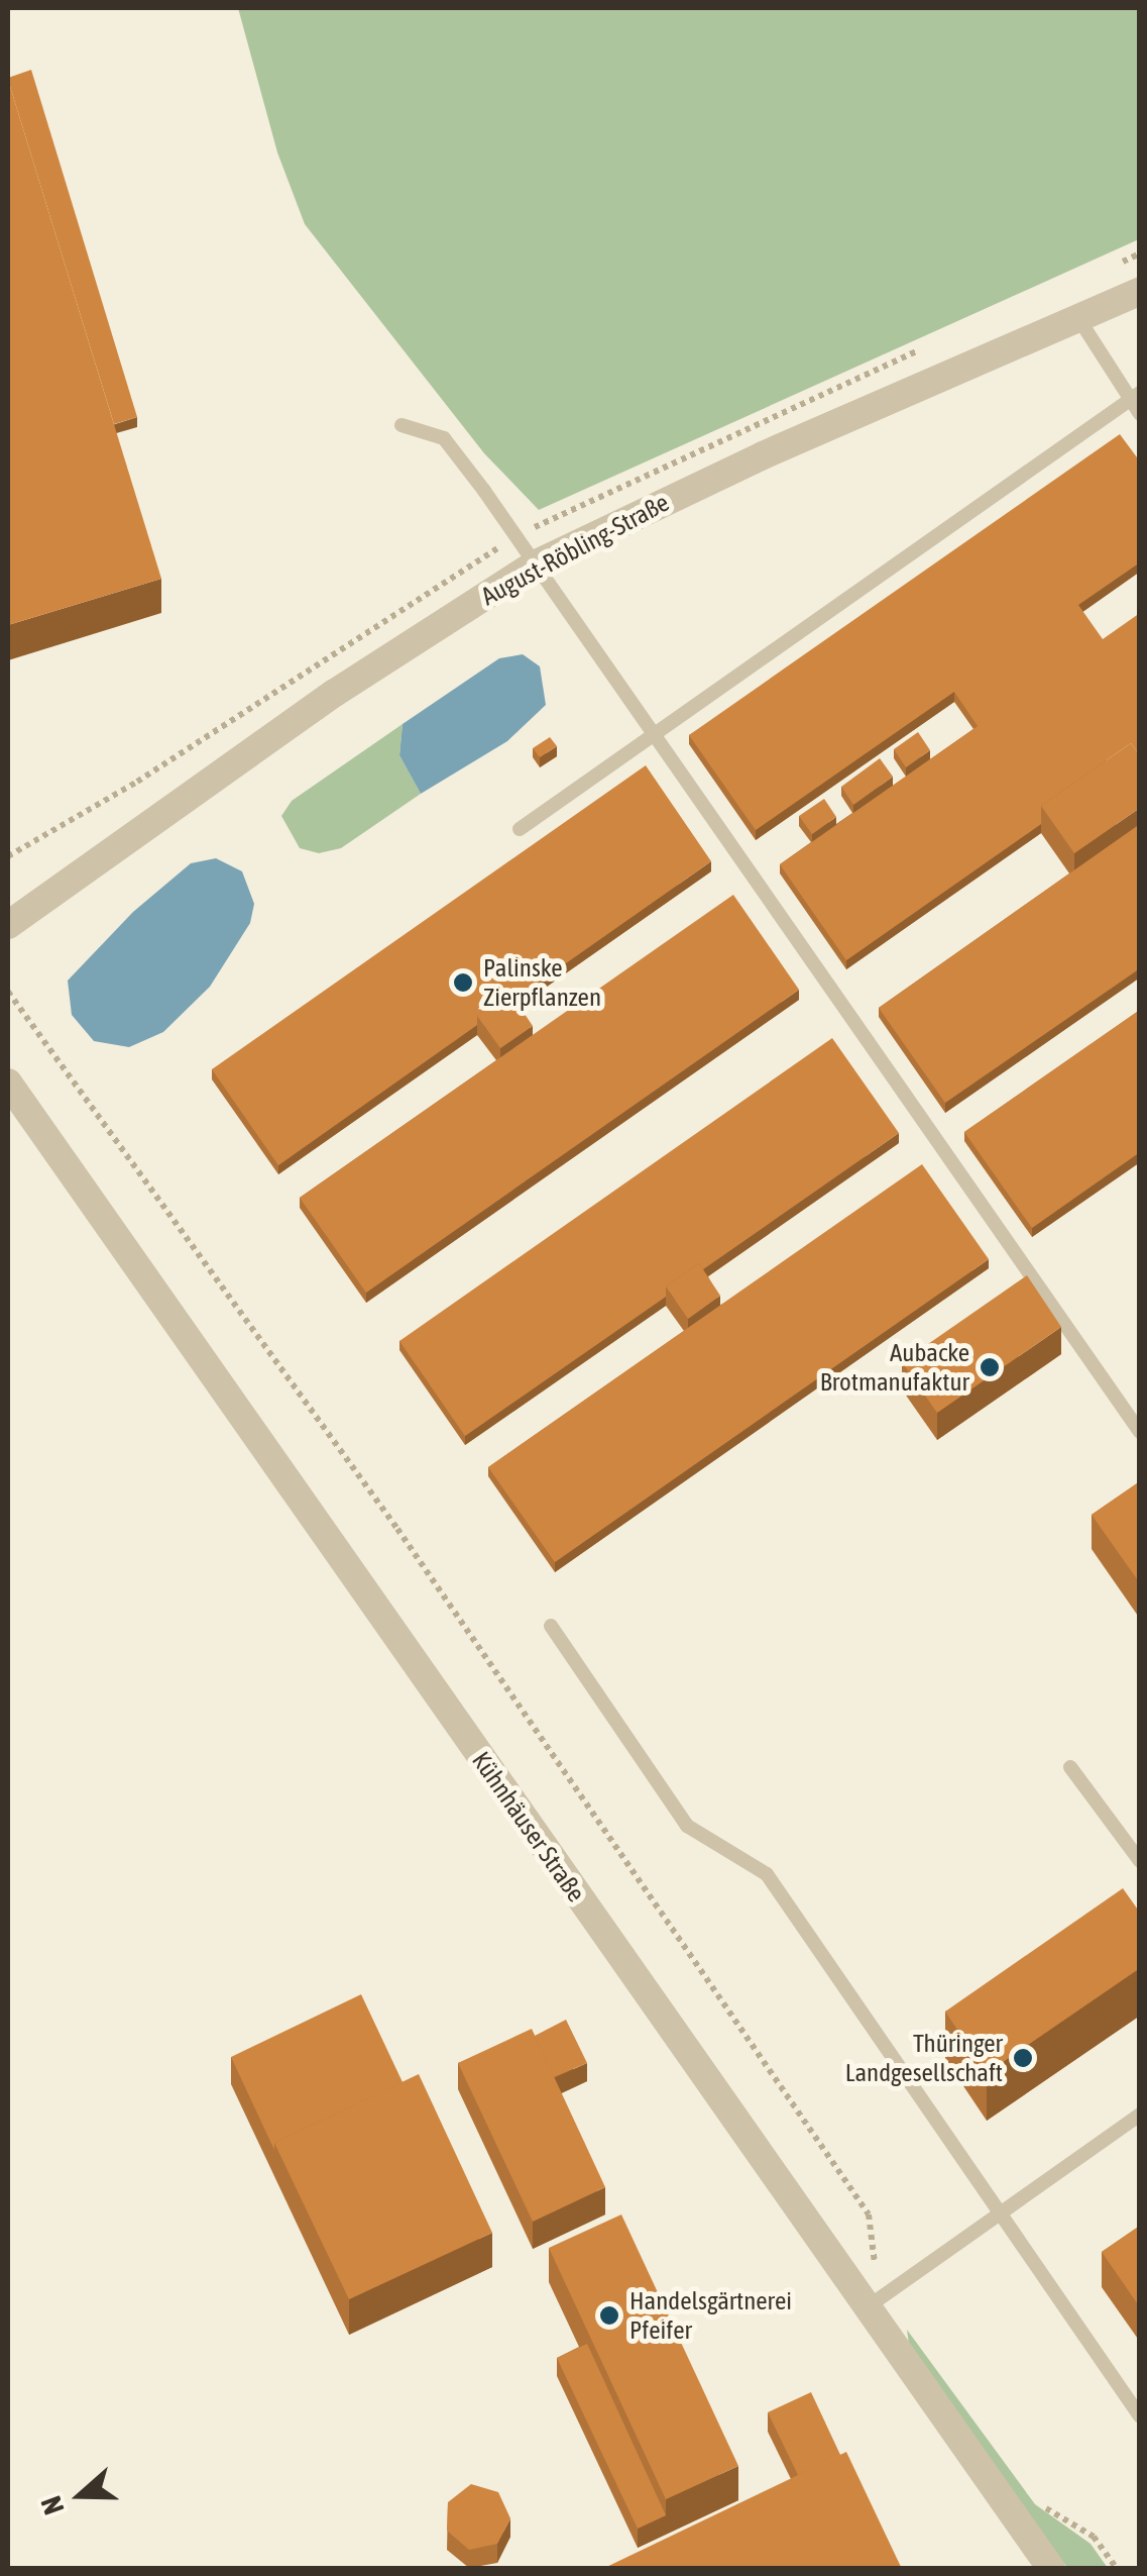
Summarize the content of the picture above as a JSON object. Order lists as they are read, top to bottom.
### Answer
{
  "streets": {
    "street": ["August-Röbling-Straße", "Kühnhäuser Straße"]
  },
  "places": [
    "Palinske Zierpflanzen",
    "Aubacke Brotmanufaktur",
    "Thüringer Landgesellschaft",
    "Handelsgärtnerei Pfeifer"
  ],
  "north": "left"
}
